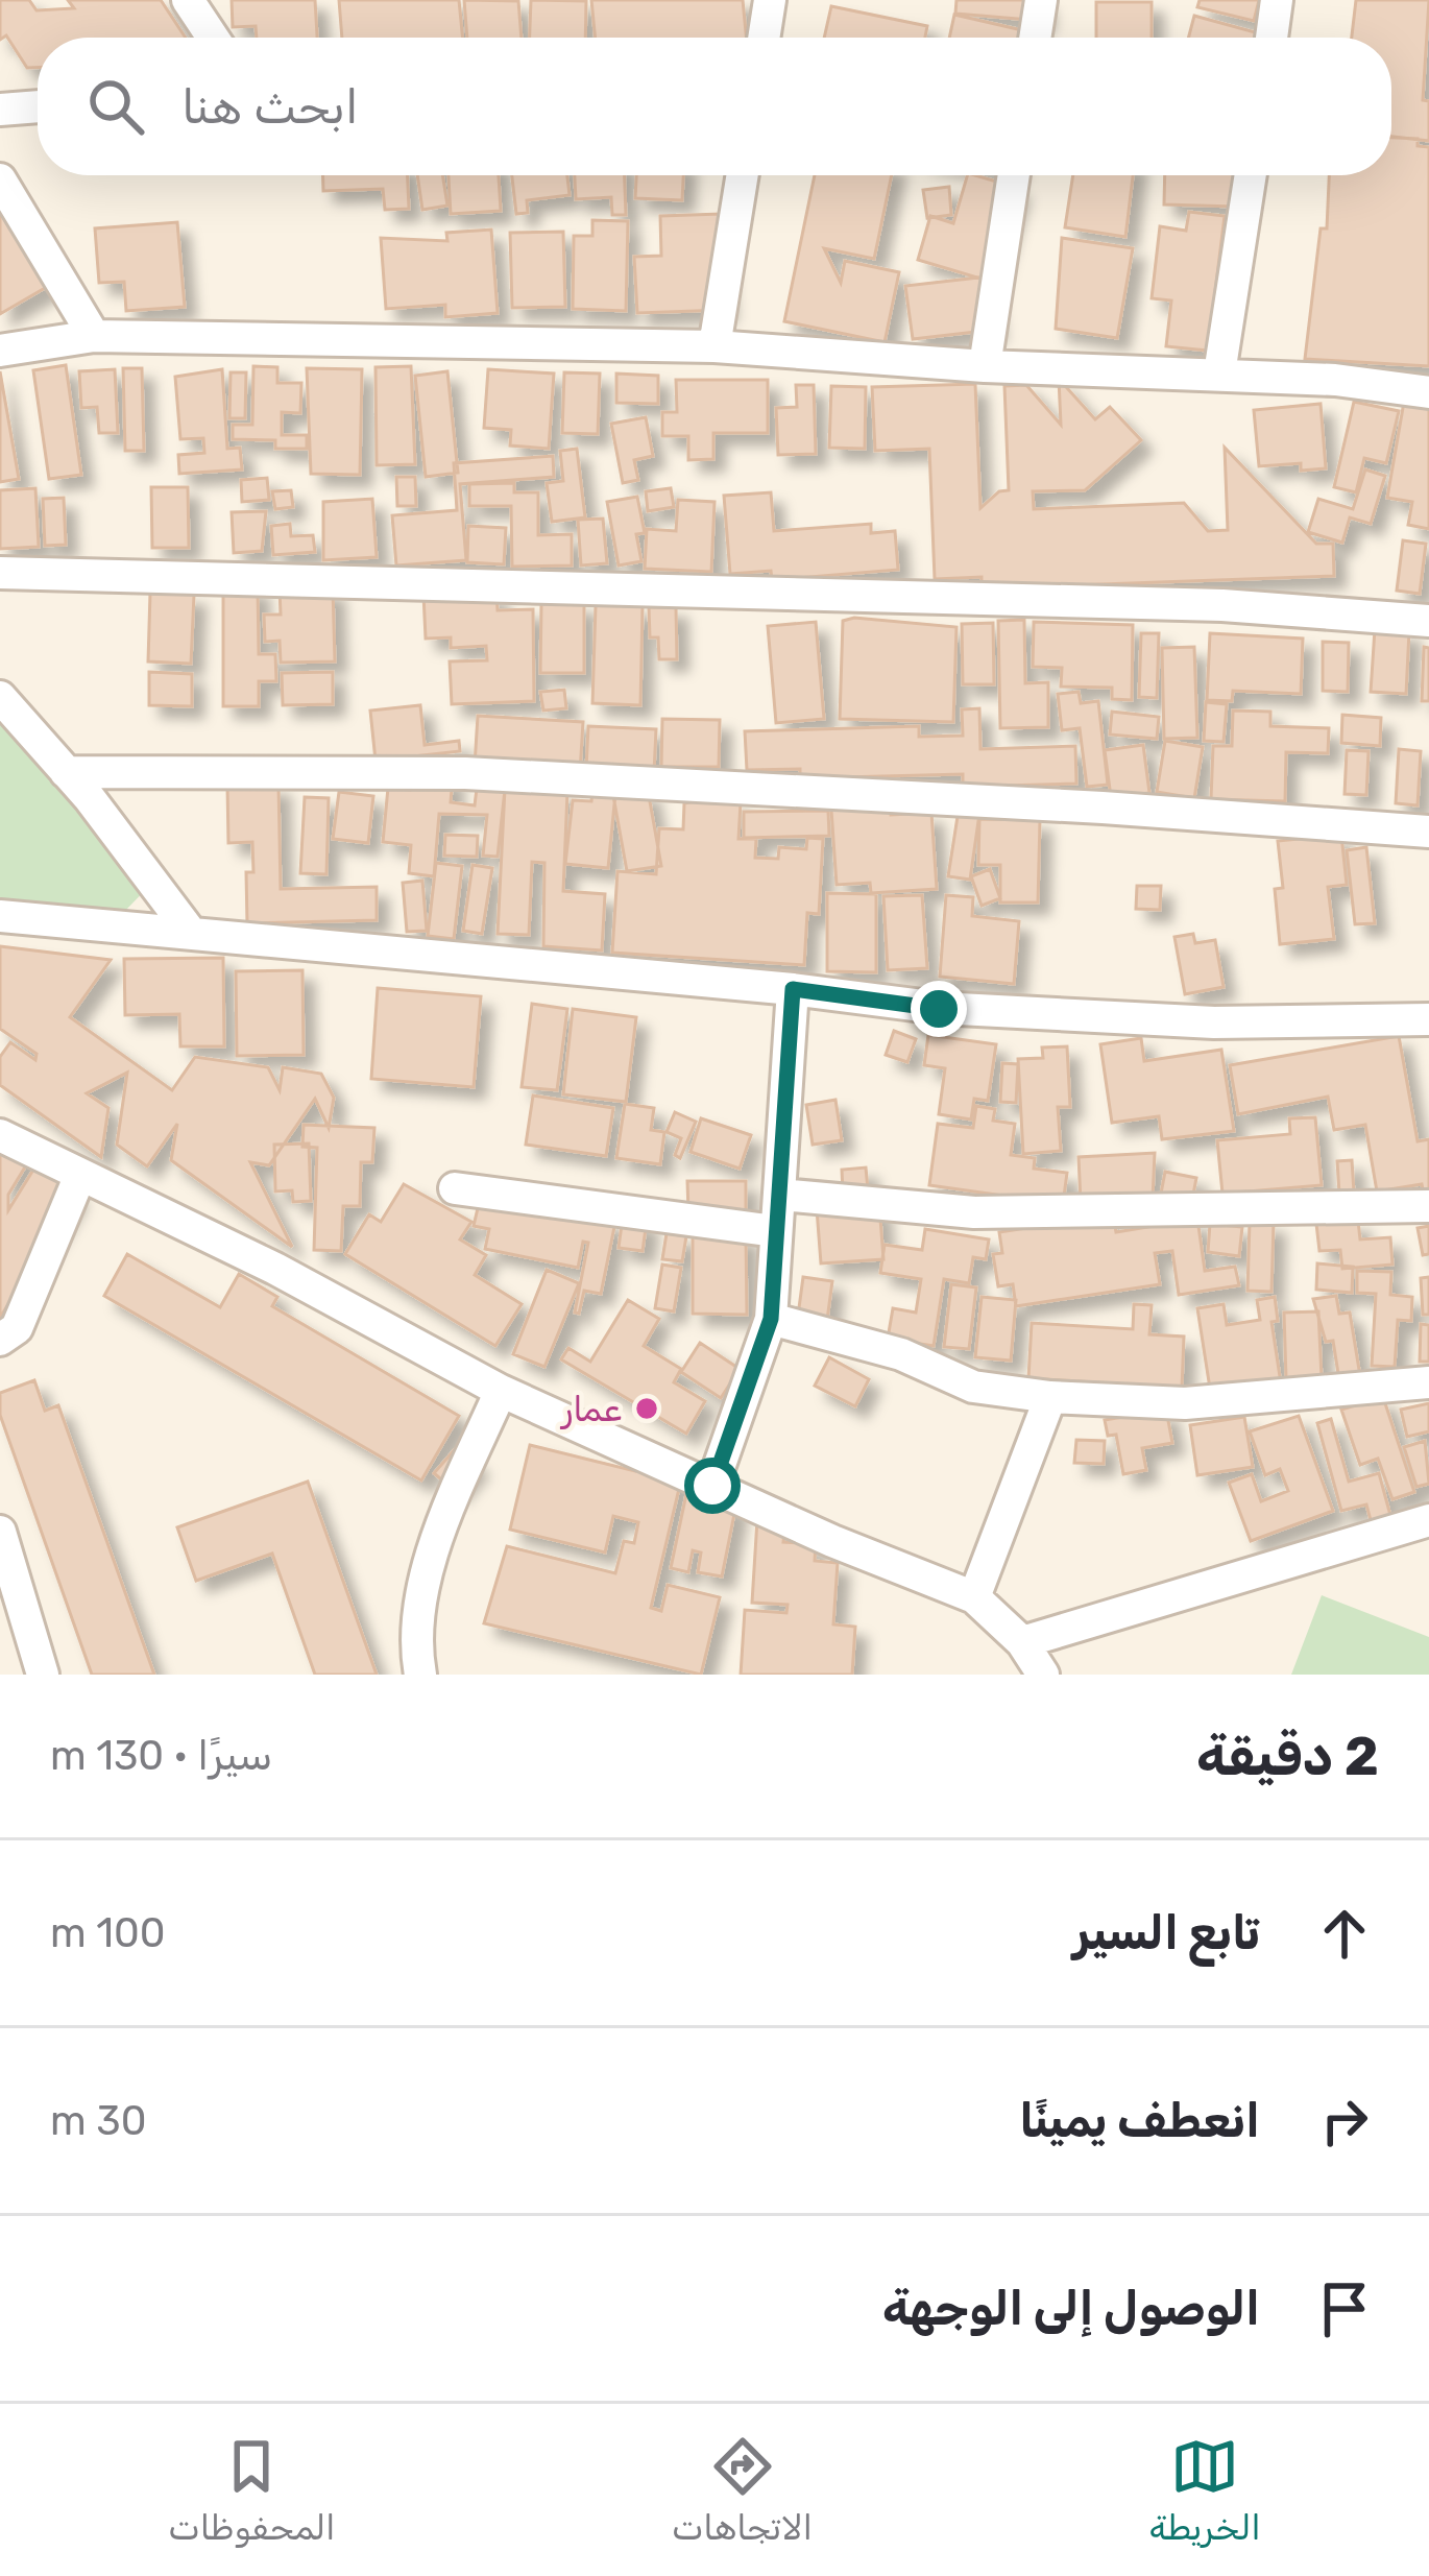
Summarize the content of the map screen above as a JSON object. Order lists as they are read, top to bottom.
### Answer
{
  "places": ["عمار"],
  "page": {
    "search": "ابحث هنا",
    "heading": ["2 دقيقة", "سيرًا · 130 m"],
    "list": [
      ["تابع السير", "100 m"],
      ["انعطف يمينًا", "30 m"],
      "الوصول إلى الوجهة"
    ],
    "nav": ["الخريطة", "الاتجاهات", "المحفوظات"]
  }
}
